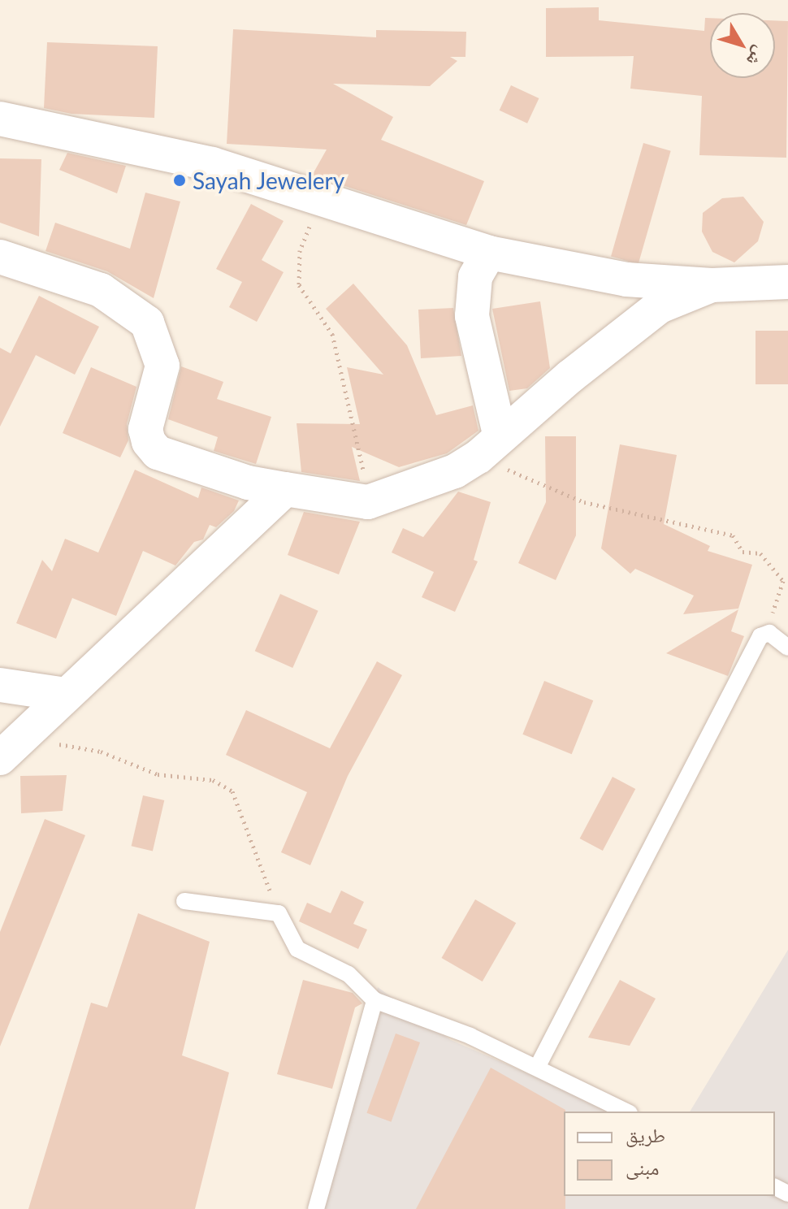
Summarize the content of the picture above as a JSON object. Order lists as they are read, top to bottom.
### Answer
{
  "places": ["Sayah Jewelery"],
  "legend": ["طريق", "مبنى"],
  "north": "bottom right"
}
